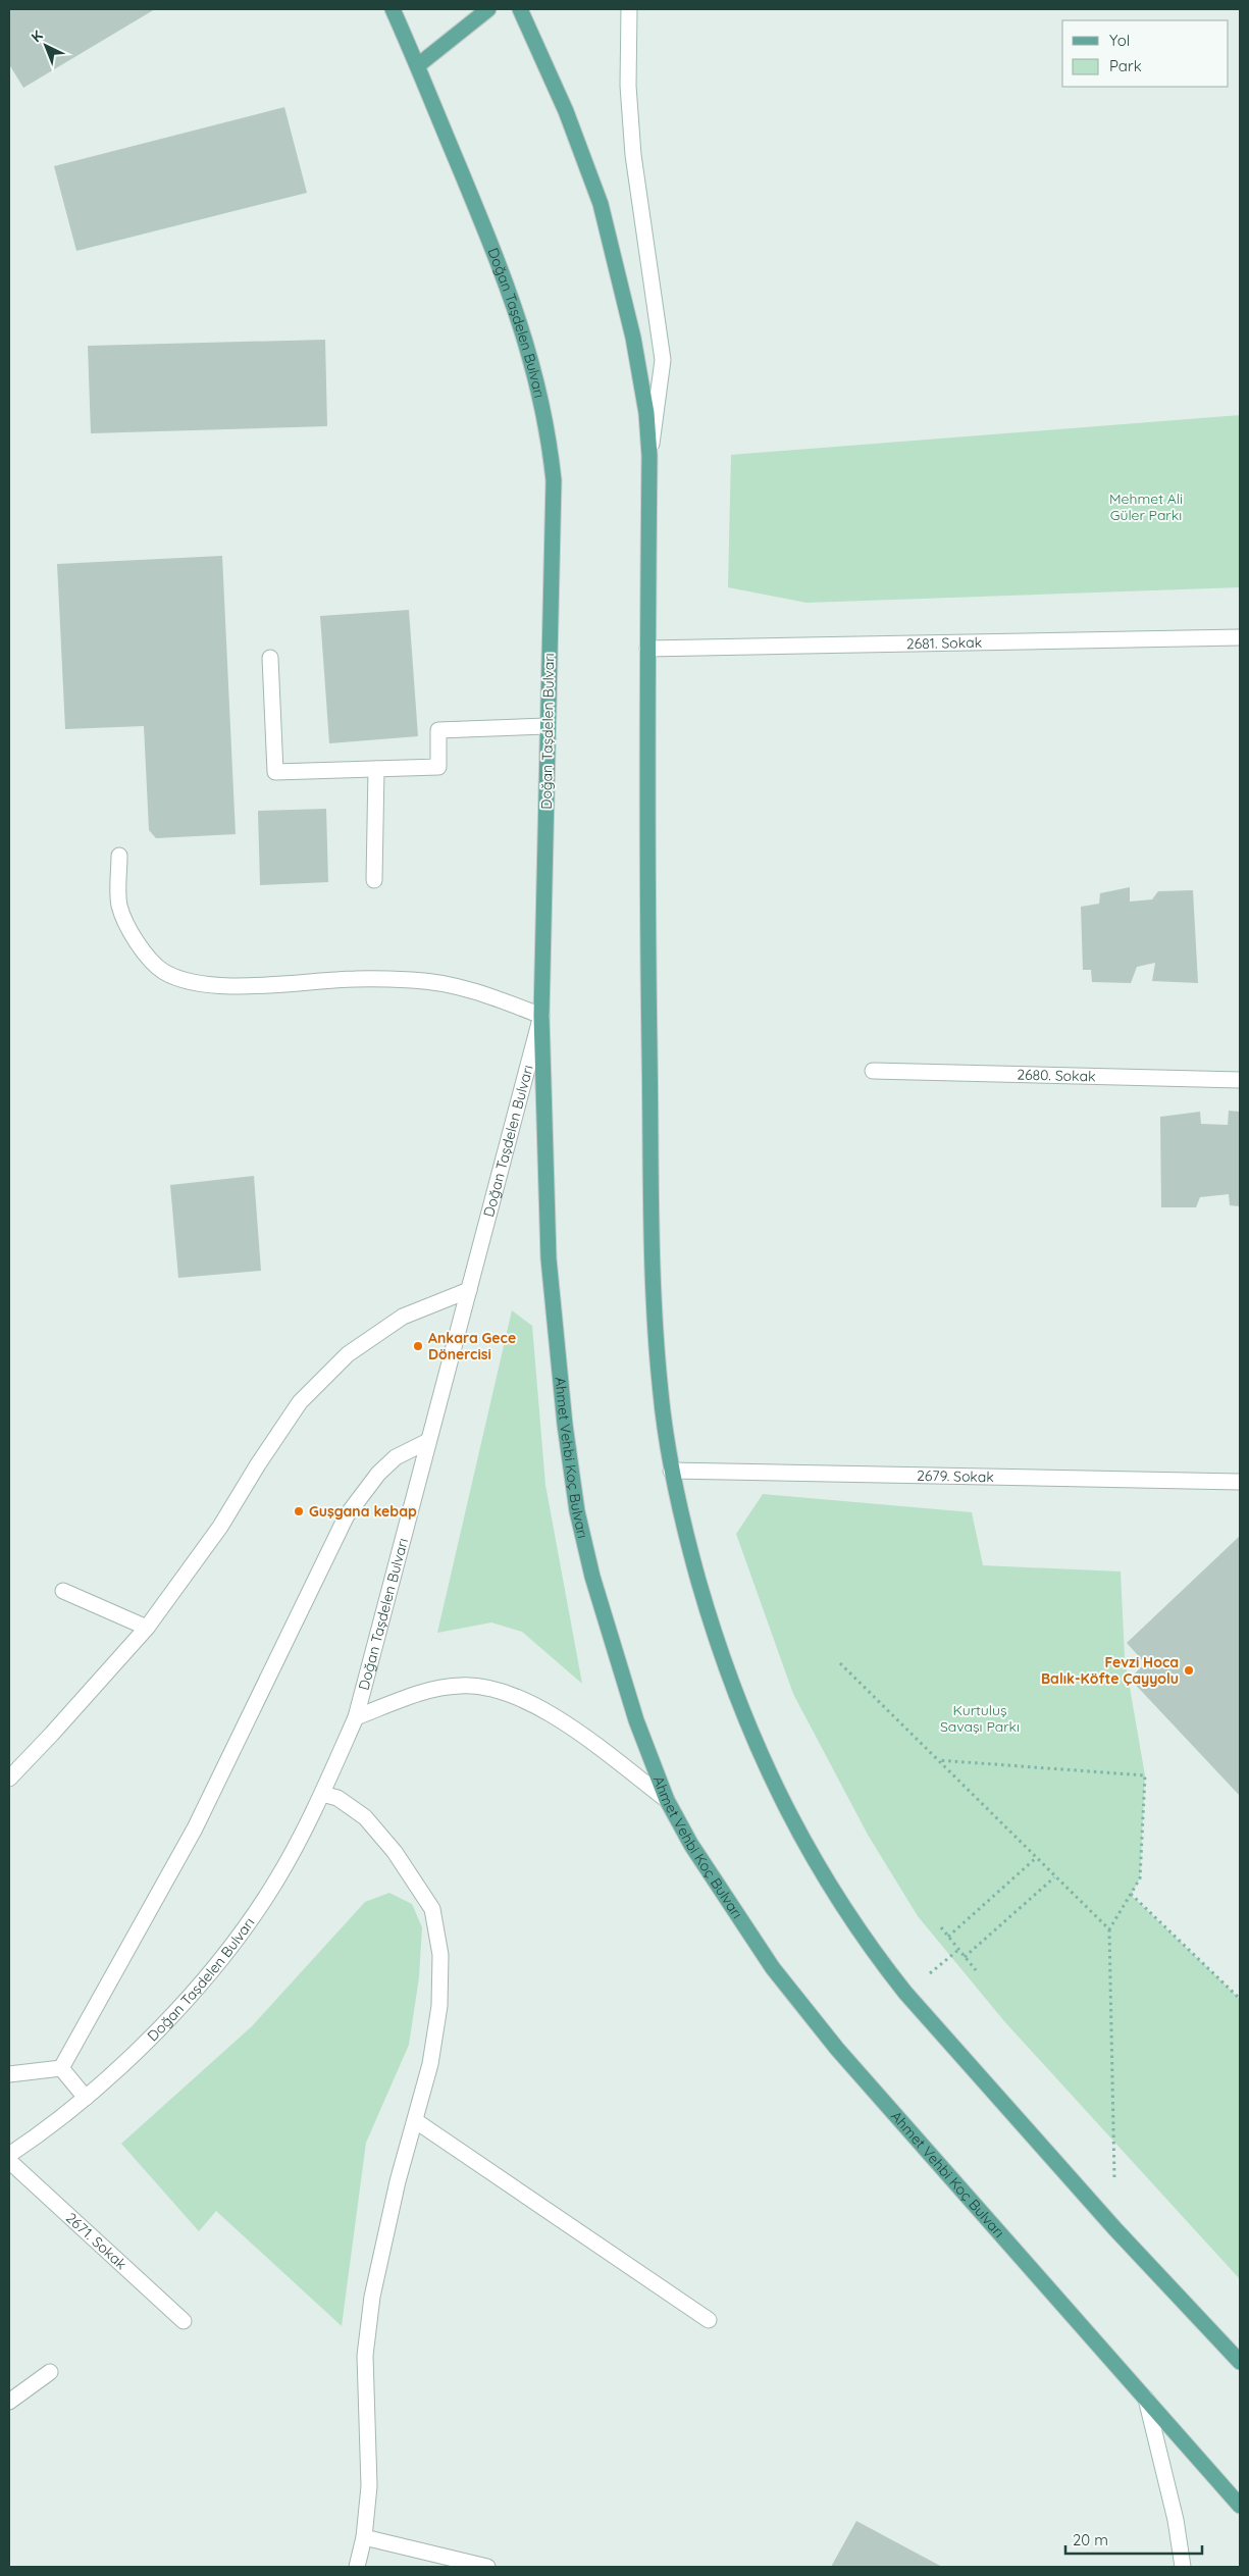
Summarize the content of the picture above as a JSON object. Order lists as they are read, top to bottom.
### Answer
{
  "streets": {
    "main road": ["Doğan Taşdelen Bulvarı", "Ahmet Vehbi Koç Bulvarı"],
    "street": [
      "2681. Sokak",
      "2680. Sokak",
      "2679. Sokak",
      "2671. Sokak"
    ]
  },
  "crossings": [
    ["Doğan Taşdelen Bulvarı", "Ahmet Vehbi Koç Bulvarı"]
  ],
  "parks": ["Mehmet Ali Güler Parkı", "Kurtuluş Savaşı Parkı"],
  "places": ["Ankara Gece Dönercisi", "Guşgana kebap", "Fevzi Hoca Balık-Köfte Çayyolu"],
  "legend": ["Yol", "Park"],
  "scale_bar": "20 m",
  "north": "top left"
}
